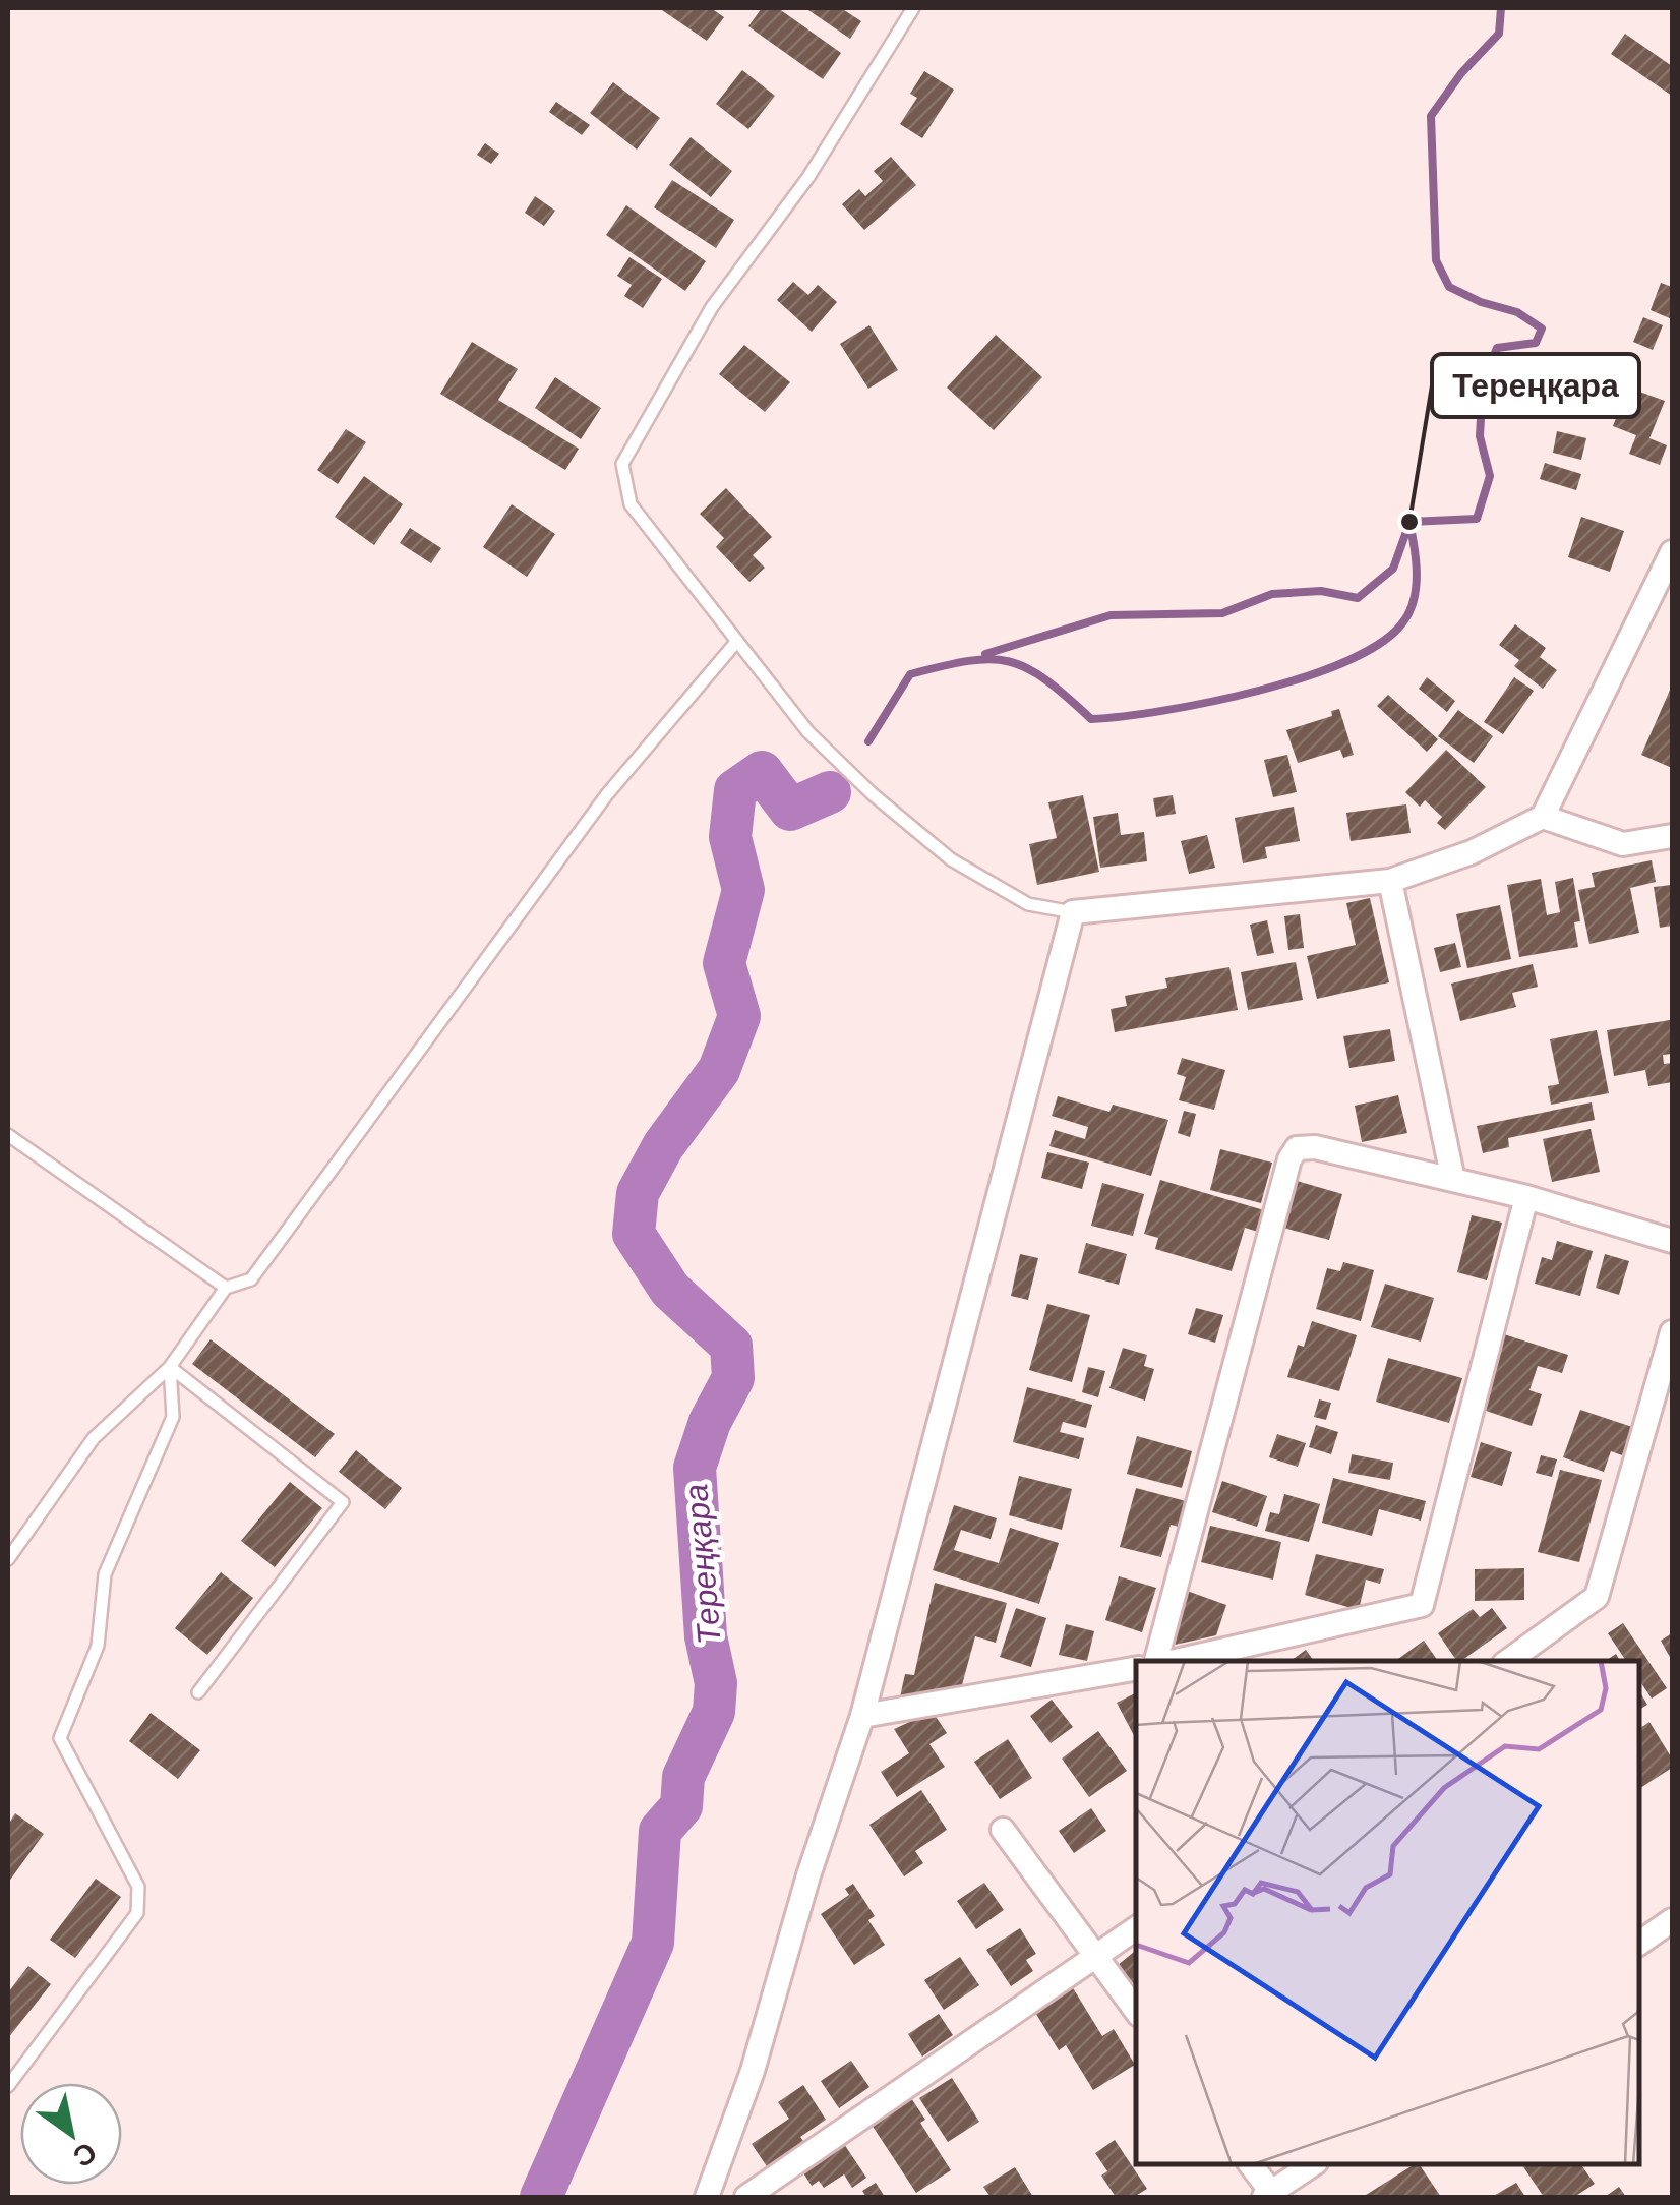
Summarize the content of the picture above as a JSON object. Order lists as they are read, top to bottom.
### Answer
{
  "water": ["Тереңқара"],
  "places": ["Тереңқара"],
  "north": "bottom right"
}
